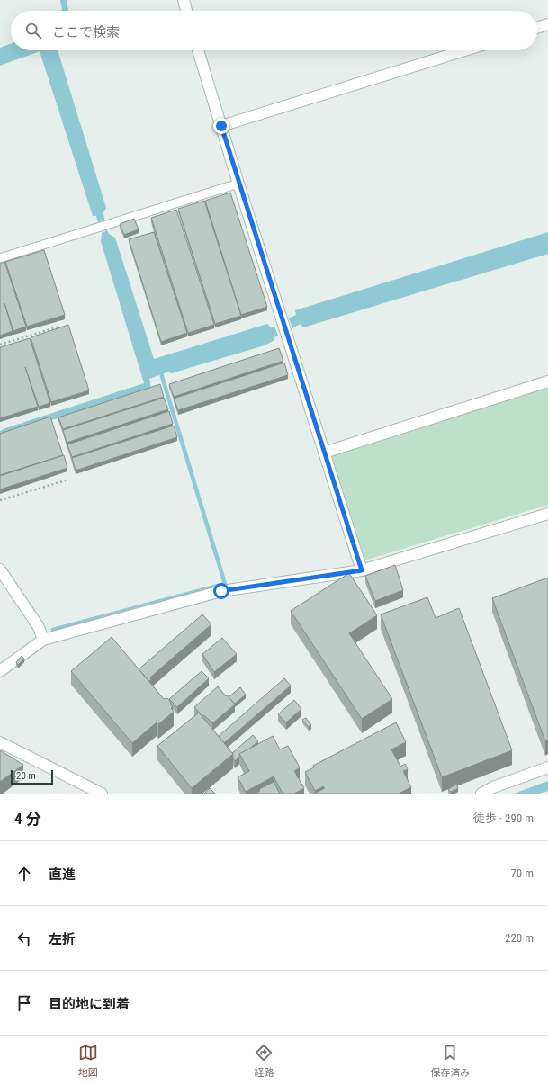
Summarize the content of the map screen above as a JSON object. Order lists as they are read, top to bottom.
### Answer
{
  "scale_bar": "20 m",
  "page": {
    "search": "ここで検索",
    "scale": "20 m",
    "heading": ["4 分", "徒歩 · 290 m"],
    "list": [
      ["直進", "70 m"],
      ["左折", "220 m"],
      "目的地に到着"
    ],
    "nav": ["地図", "経路", "保存済み"]
  }
}
